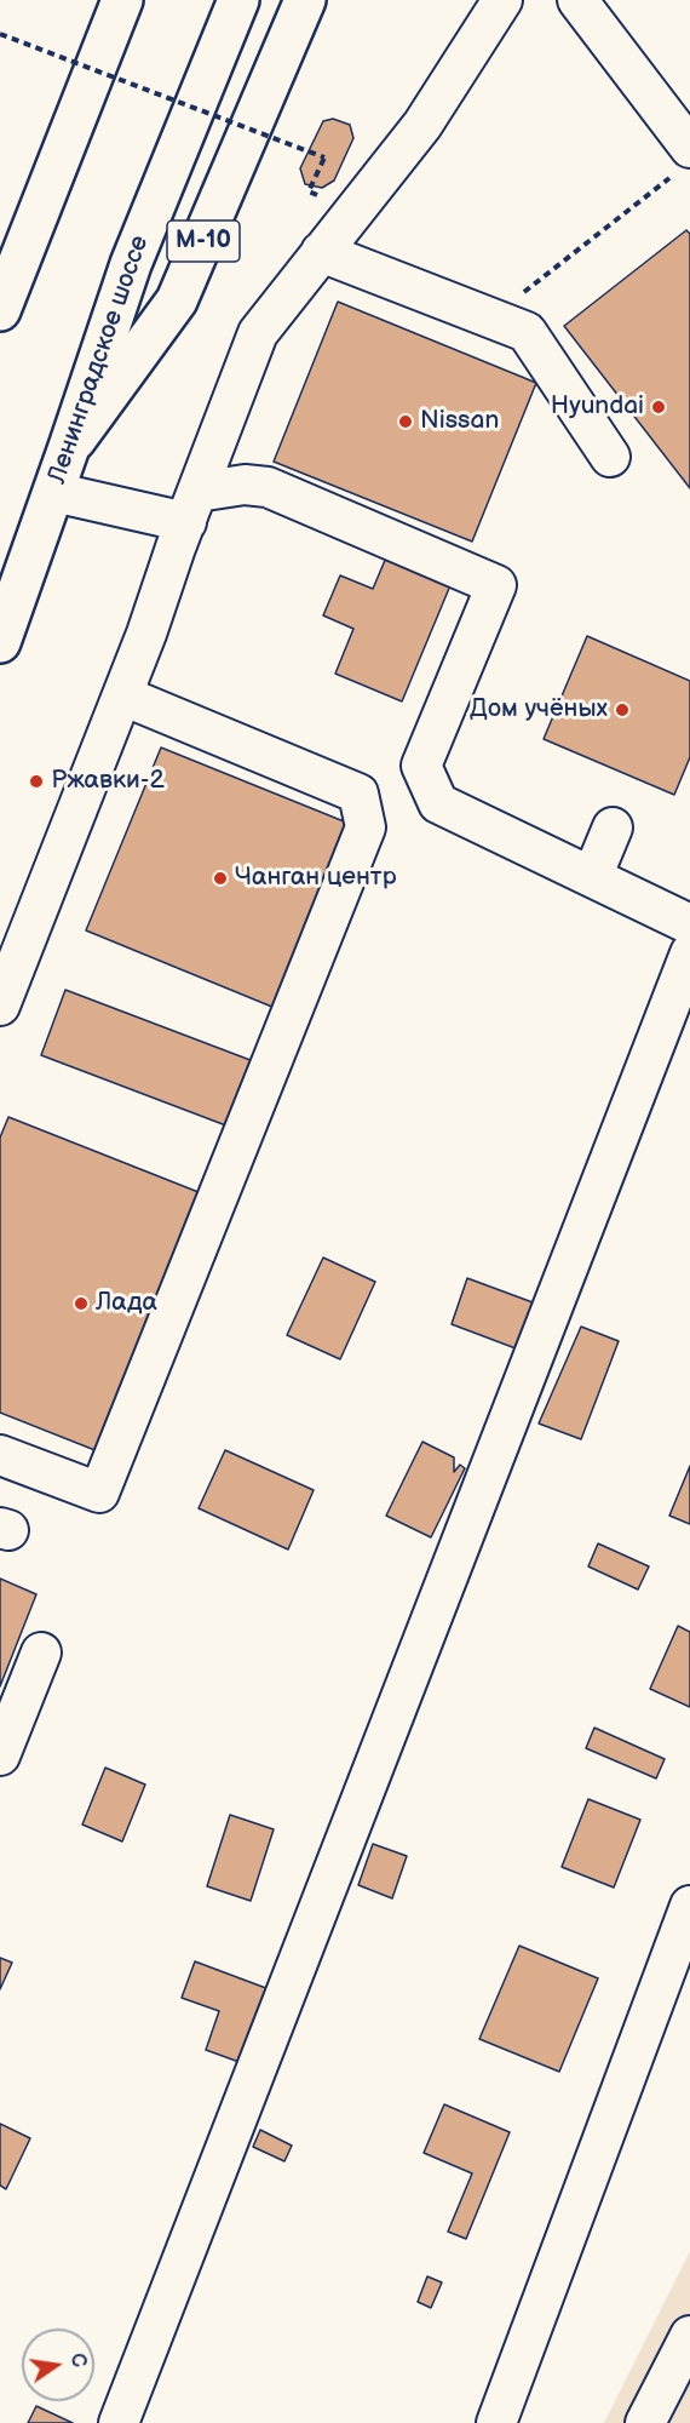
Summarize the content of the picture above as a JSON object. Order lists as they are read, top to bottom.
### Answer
{
  "streets": {
    "main road": ["М-10", "Ленинградское шоссе"]
  },
  "crossings": [
    ["М-10", "Ленинградское шоссе"]
  ],
  "places": [
    "Hyundai",
    "Nissan",
    "Дом учёных",
    "Ржавки-2",
    "Чанган центр",
    "Лада"
  ],
  "north": "right"
}
